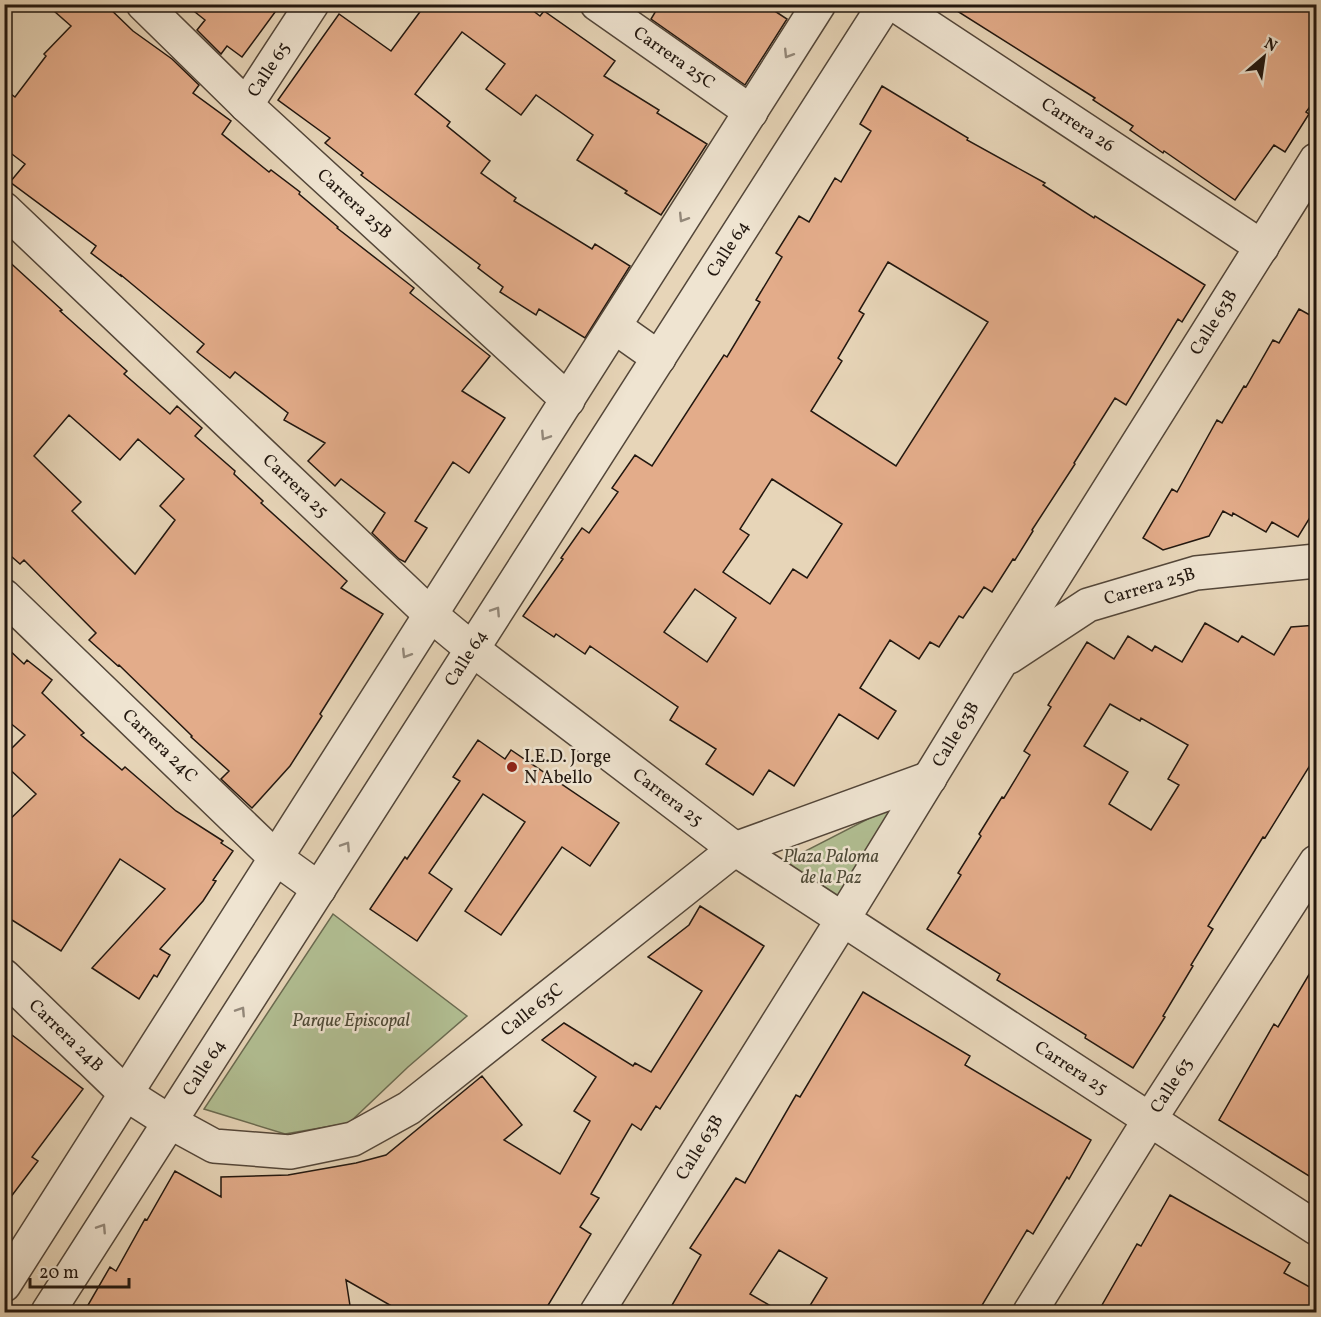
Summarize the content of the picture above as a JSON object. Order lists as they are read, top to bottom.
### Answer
{
  "streets": {
    "street": [
      "Carrera 25C",
      "Calle 65",
      "Carrera 26",
      "Carrera 25B",
      "Calle 64",
      "Calle 63B",
      "Carrera 25",
      "Carrera 24C",
      "Calle 63C",
      "Carrera 24B",
      "Calle 63"
    ]
  },
  "crossings": [
    ["Calle 65", "Carrera 25B"],
    ["Carrera 26", "Calle 63B"],
    ["Carrera 25B", "Calle 63B"],
    ["Calle 64", "Carrera 25"],
    ["Calle 64", "Carrera 24C"],
    ["Calle 64", "Calle 63C"],
    ["Calle 63B", "Carrera 25"],
    ["Calle 63B", "Calle 63C"],
    ["Carrera 25", "Calle 63C"],
    ["Carrera 25", "Calle 63"],
    ["Calle 63C", "Carrera 24B"]
  ],
  "parks": ["Plaza Paloma de la Paz", "Parque Episcopal"],
  "places": ["I.E.D. Jorge N Abello"],
  "scale_bar": "20 m",
  "north": "top right"
}
